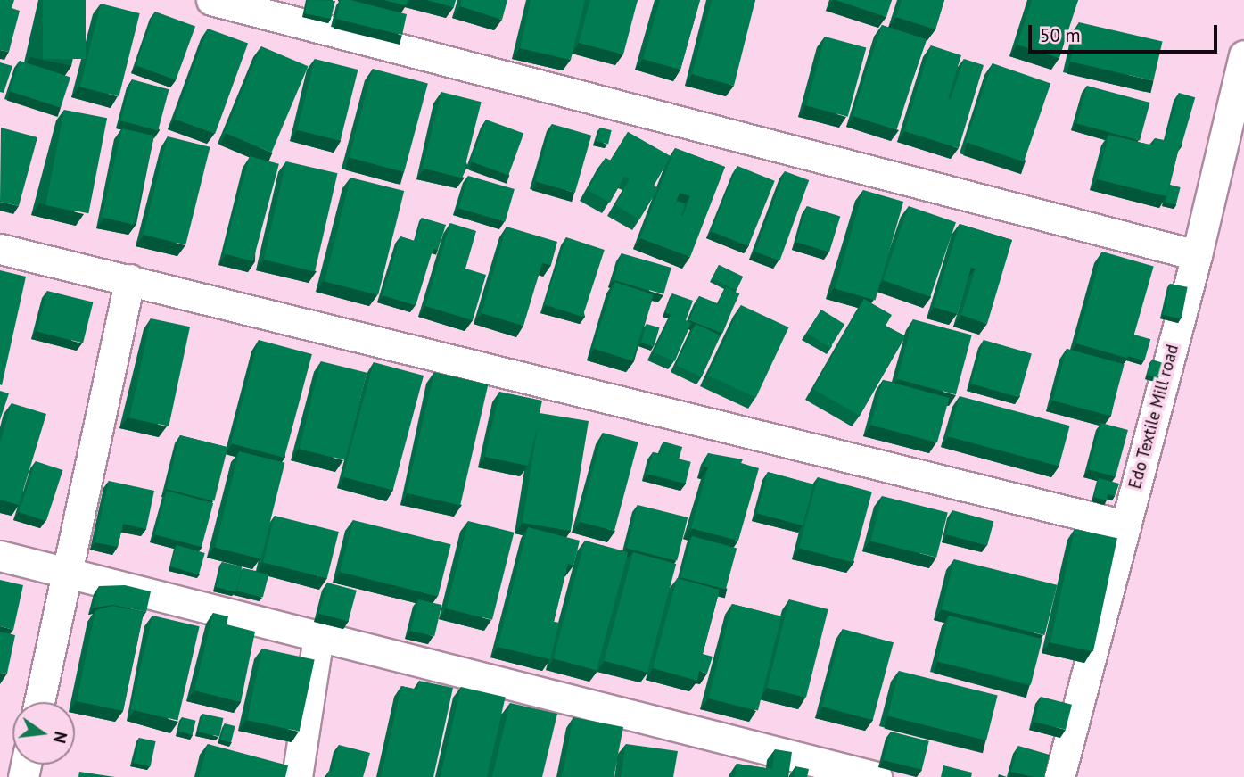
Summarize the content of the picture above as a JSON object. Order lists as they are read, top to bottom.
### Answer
{
  "streets": {
    "street": ["Edo Textile Mill road"]
  },
  "scale_bar": "50 m",
  "north": "right"
}
